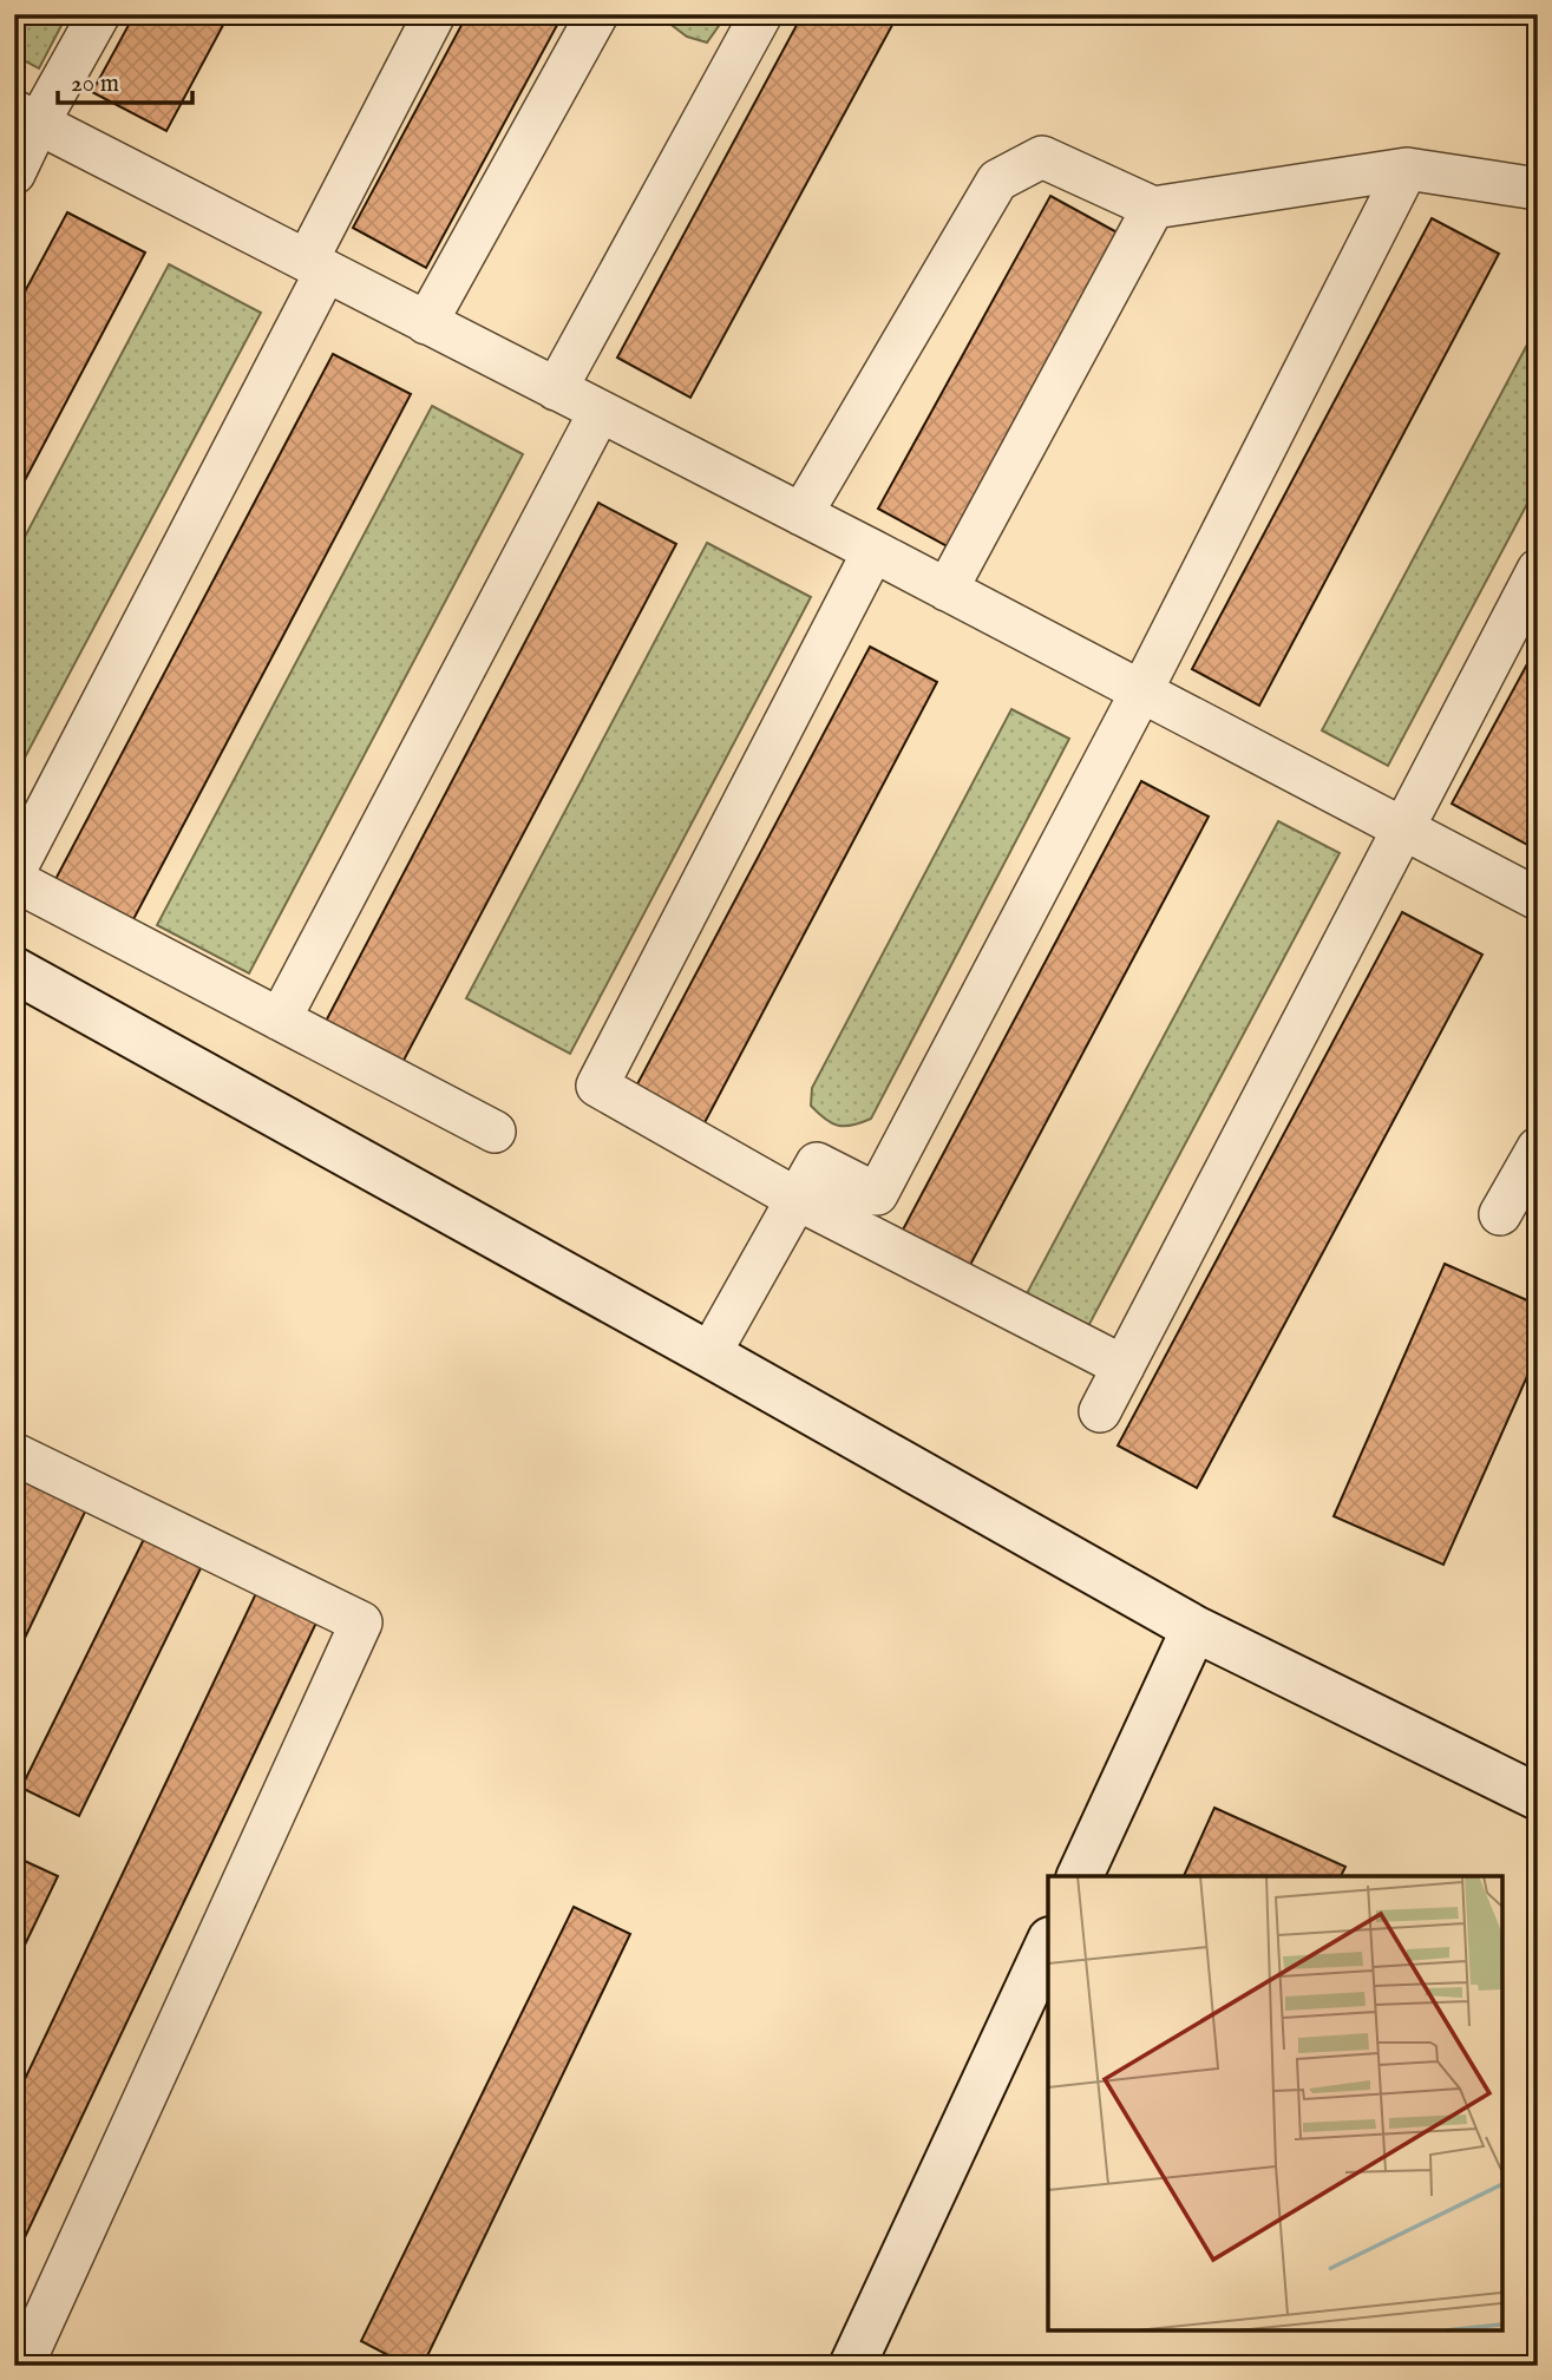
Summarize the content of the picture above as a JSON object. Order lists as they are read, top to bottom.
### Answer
{
  "scale_bar": "20 m"
}
